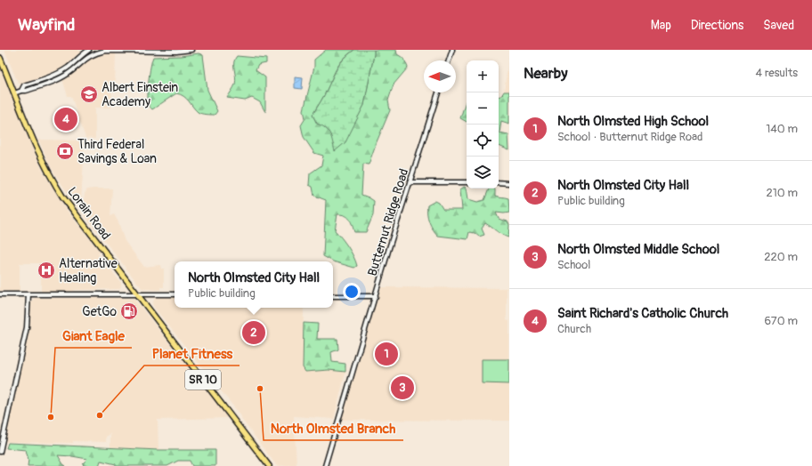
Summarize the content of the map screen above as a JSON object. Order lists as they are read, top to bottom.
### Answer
{
  "streets": {
    "main road": ["Lorain Road", "SR 10"],
    "street": ["Butternut Ridge Road"]
  },
  "places": {
    "school or university": ["Albert Einstein Academy"],
    "bank": ["Third Federal Savings & Loan"],
    "hospital": ["Alternative Healing"],
    "fuel station": ["GetGo"],
    "other": ["North Olmsted Branch", "Planet Fitness", "Giant Eagle"]
  },
  "north": "left",
  "page": {
    "header": "Wayfind",
    "nav": ["Map", "Directions", "Saved"],
    "heading": ["Nearby", "4 results"],
    "map_buttons": ["+", "−"],
    "list": [
      {
        "mark": "1",
        "name": "North Olmsted High School",
        "note": "School · Butternut Ridge Road",
        "value": "140 m"
      },
      {
        "mark": "2",
        "name": "North Olmsted City Hall",
        "note": "Public building",
        "value": "210 m"
      },
      {
        "mark": "3",
        "name": "North Olmsted Middle School",
        "note": "School",
        "value": "220 m"
      },
      {
        "mark": "4",
        "name": "Saint Richard's Catholic Church",
        "note": "Church",
        "value": "670 m"
      }
    ],
    "pins": [
      "4",
      "2",
      "1",
      "3"
    ],
    "popup": ["North Olmsted City Hall", "Public building"]
  }
}
